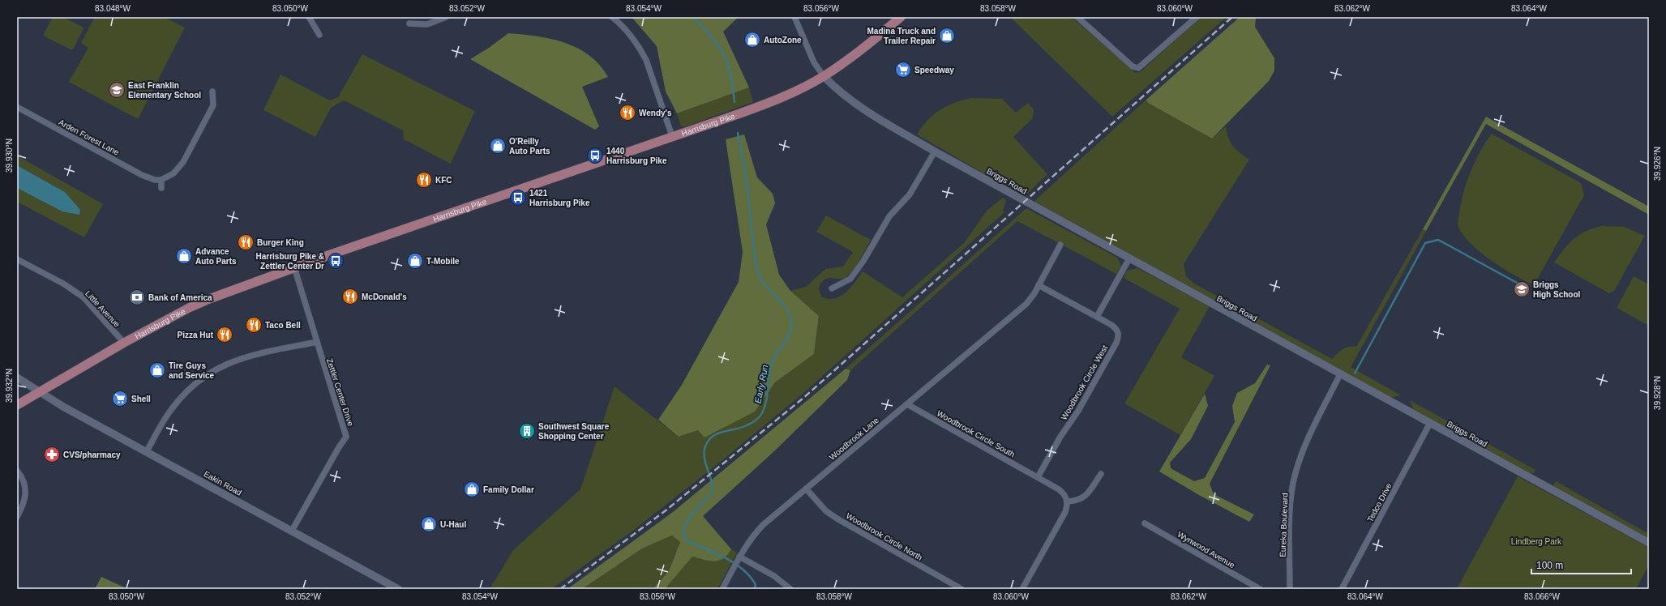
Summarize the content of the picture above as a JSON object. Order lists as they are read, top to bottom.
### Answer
{
  "streets": {
    "main road": ["Harrisburg Pike"],
    "street": [
      "Arden Forest Lane",
      "Briggs Road",
      "Little Avenue",
      "Woodbrook Circle West",
      "Zettler Center Drive",
      "Woodbrook Circle South",
      "Woodbrook Lane",
      "Eakin Road",
      "Tedco Drive",
      "Eureka Boulevard",
      "Woodbrook Circle North",
      "Wynwood Avenue"
    ]
  },
  "crossings": [
    ["Harrisburg Pike", "Briggs Road"],
    ["Harrisburg Pike", "Little Avenue"],
    ["Harrisburg Pike", "Zettler Center Drive"],
    ["Harrisburg Pike", "Eakin Road"],
    ["Briggs Road", "Tedco Drive"],
    ["Briggs Road", "Eureka Boulevard"],
    ["Woodbrook Circle West", "Woodbrook Circle South"],
    ["Zettler Center Drive", "Eakin Road"],
    ["Woodbrook Circle South", "Woodbrook Lane"],
    ["Woodbrook Lane", "Woodbrook Circle North"]
  ],
  "water": ["Early Run"],
  "parks": ["Lindberg Park"],
  "places": {
    "shop": [
      "Madina Truck and Trailer Repair",
      "AutoZone",
      "O'Reilly Auto Parts",
      "Advance Auto Parts",
      "T-Mobile",
      "Tire Guys and Service",
      "Family Dollar",
      "U-Haul"
    ],
    "supermarket": ["Speedway", "Shell"],
    "school or university": ["East Franklin Elementary School", "Briggs High School"],
    "restaurant": [
      "Wendy's",
      "KFC",
      "Burger King",
      "McDonald's",
      "Taco Bell",
      "Pizza Hut"
    ],
    "bus stop": ["1440 Harrisburg Pike", "1421 Harrisburg Pike", "Harrisburg Pike & Zettler Center Dr"],
    "bank": ["Bank of America"],
    "building": ["Southwest Square Shopping Center"],
    "pharmacy": ["CVS/pharmacy"]
  },
  "scale_bar": "100 m",
  "coordinates": [
    "83.048°W",
    "83.050°W",
    "83.052°W",
    "83.054°W",
    "83.056°W",
    "83.058°W",
    "83.060°W",
    "83.062°W",
    "83.064°W",
    "39.930°N",
    "39.926°N",
    "39.932°N",
    "39.928°N",
    "83.066°W"
  ]
}
